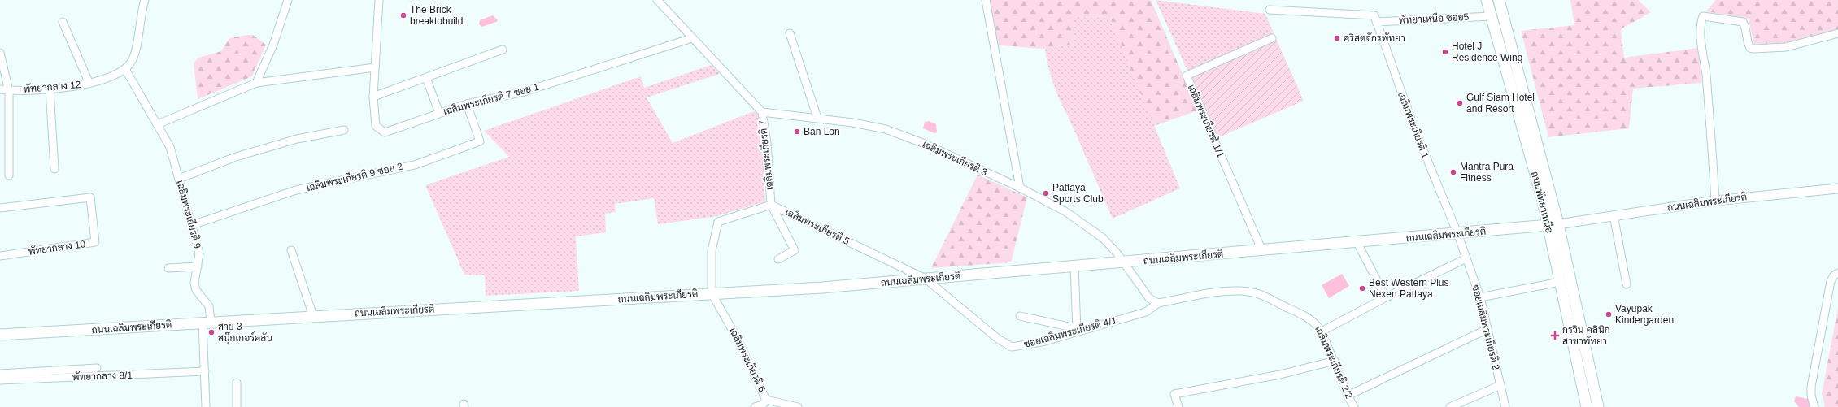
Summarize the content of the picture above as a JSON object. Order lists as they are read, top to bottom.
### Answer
{
  "streets": {
    "main road": ["ถนนพัทยาเหนือ", "ถนนเฉลิมพระเกียรติ"],
    "street": [
      "พัทยาเหนือ ซอย5",
      "พัทยากลาง 12",
      "เฉลิมพระเกียรติ 7 ซอย 1",
      "เฉลิมพระเกียรติ 1/1",
      "เฉลิมพระเกียรติ 1",
      "เฉลิมพระเกียรติ 7",
      "เฉลิมพระเกียรติ 3",
      "เฉลิมพระเกียรติ 9 ซอย 2",
      "เฉลิมพระเกียรติ 9",
      "เฉลิมพระเกียรติ 5",
      "พัทยากลาง 10",
      "ซอยเฉลิมพระเกียรติ 2",
      "ซอยเฉลิมพระเกียรติ 4/1",
      "เฉลิมพระเกียรติ 6",
      "เฉลิมพระเกียรติ 2/2",
      "พัทยากลาง 8/1"
    ]
  },
  "crossings": [
    ["พัทยาเหนือ ซอย5", "เฉลิมพระเกียรติ 1"],
    ["พัทยาเหนือ ซอย5", "ถนนพัทยาเหนือ"],
    ["พัทยากลาง 12", "เฉลิมพระเกียรติ 9"],
    ["เฉลิมพระเกียรติ 7 ซอย 1", "เฉลิมพระเกียรติ 7"],
    ["เฉลิมพระเกียรติ 7 ซอย 1", "เฉลิมพระเกียรติ 9 ซอย 2"],
    ["เฉลิมพระเกียรติ 1/1", "ถนนเฉลิมพระเกียรติ"],
    ["เฉลิมพระเกียรติ 1", "ถนนเฉลิมพระเกียรติ"],
    ["เฉลิมพระเกียรติ 1", "ซอยเฉลิมพระเกียรติ 2"],
    ["เฉลิมพระเกียรติ 7", "เฉลิมพระเกียรติ 3"],
    ["เฉลิมพระเกียรติ 7", "เฉลิมพระเกียรติ 5"],
    ["เฉลิมพระเกียรติ 3", "ถนนเฉลิมพระเกียรติ"],
    ["เฉลิมพระเกียรติ 9 ซอย 2", "เฉลิมพระเกียรติ 9"],
    ["ถนนพัทยาเหนือ", "ถนนเฉลิมพระเกียรติ"],
    ["ถนนเฉลิมพระเกียรติ", "เฉลิมพระเกียรติ 9"],
    ["ถนนเฉลิมพระเกียรติ", "เฉลิมพระเกียรติ 5"],
    ["ถนนเฉลิมพระเกียรติ", "ซอยเฉลิมพระเกียรติ 2"],
    ["ถนนเฉลิมพระเกียรติ", "ซอยเฉลิมพระเกียรติ 4/1"],
    ["ถนนเฉลิมพระเกียรติ", "เฉลิมพระเกียรติ 6"],
    ["เฉลิมพระเกียรติ 9", "พัทยากลาง 8/1"],
    ["เฉลิมพระเกียรติ 5", "ซอยเฉลิมพระเกียรติ 4/1"],
    ["ซอยเฉลิมพระเกียรติ 4/1", "เฉลิมพระเกียรติ 2/2"]
  ],
  "places": {
    "other": [
      "The Brick breaktobuild",
      "คริสตจักรพัทยา",
      "Hotel J Residence Wing",
      "Gulf Siam Hotel and Resort",
      "Ban Lon",
      "Mantra Pura Fitness",
      "Pattaya Sports Club",
      "Best Western Plus Nexen Pattaya",
      "Vayupak Kindergarden",
      "สาย 3 สนุ๊กเกอร์คลับ"
    ],
    "health": ["กรวิน คลินิก สาขาพัทยา"]
  }
}
